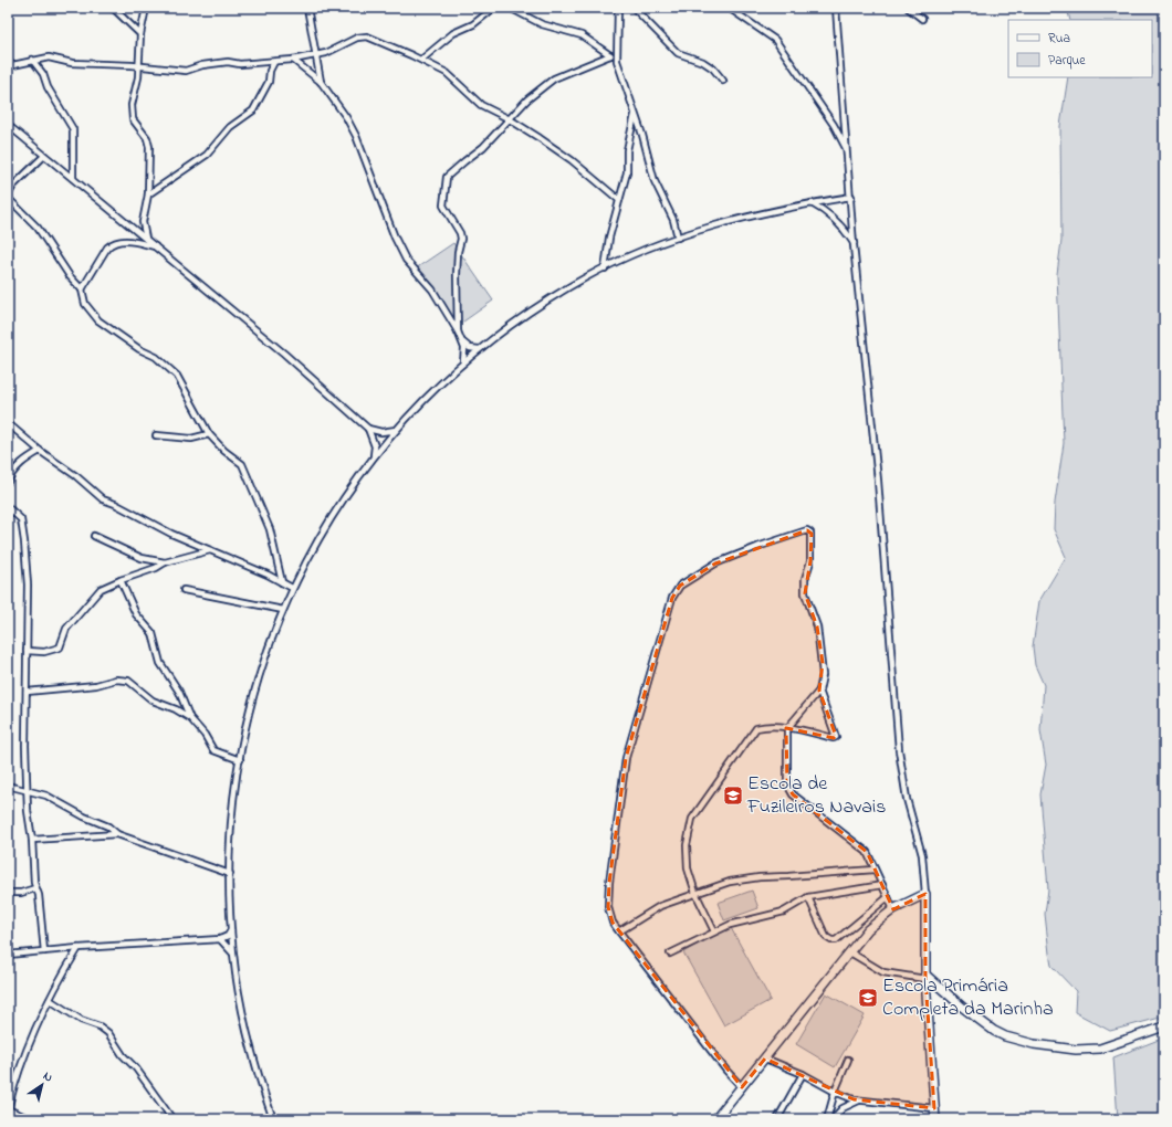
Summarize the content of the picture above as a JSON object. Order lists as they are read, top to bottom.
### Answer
{
  "places": {
    "school or university": ["Escola de Fuzileiros Navais", "Escola Primária Completa da Marinha"]
  },
  "legend": ["Rua", "Parque"],
  "north": "top right"
}
